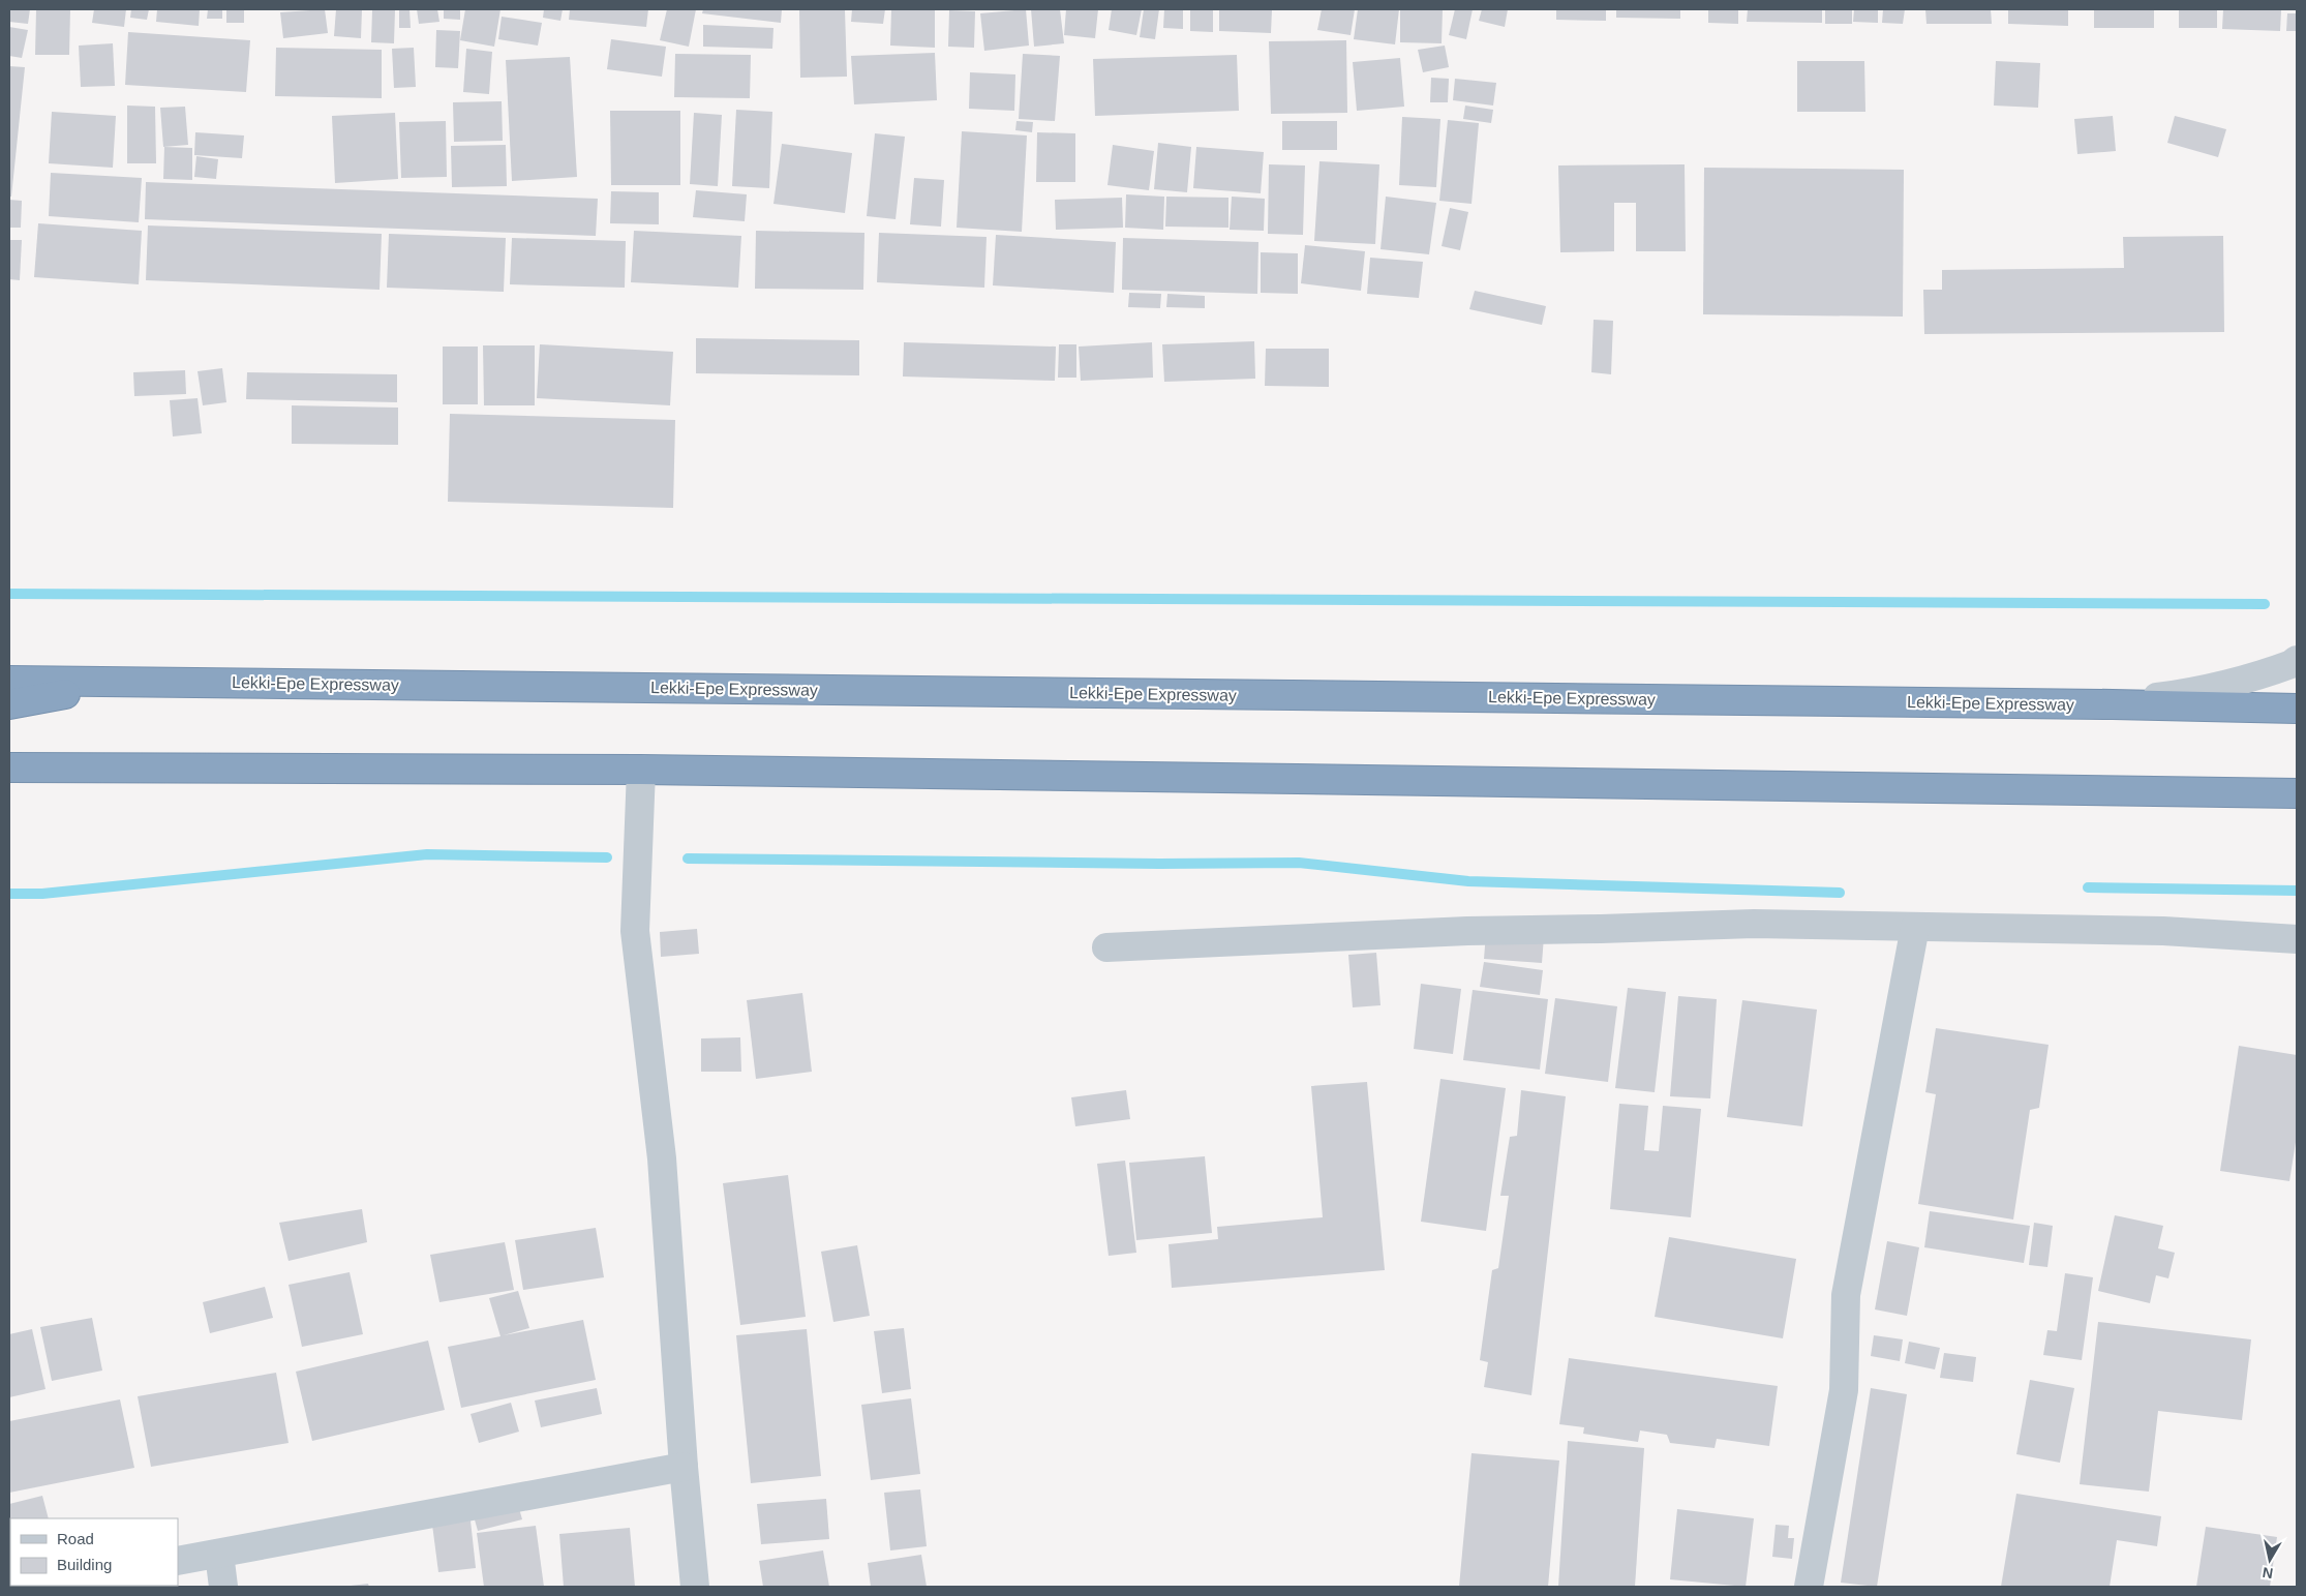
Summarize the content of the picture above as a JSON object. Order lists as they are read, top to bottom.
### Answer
{
  "streets": {
    "highway": ["Lekki-Epe Expressway"]
  },
  "legend": ["Road", "Building"],
  "north": "bottom"
}
